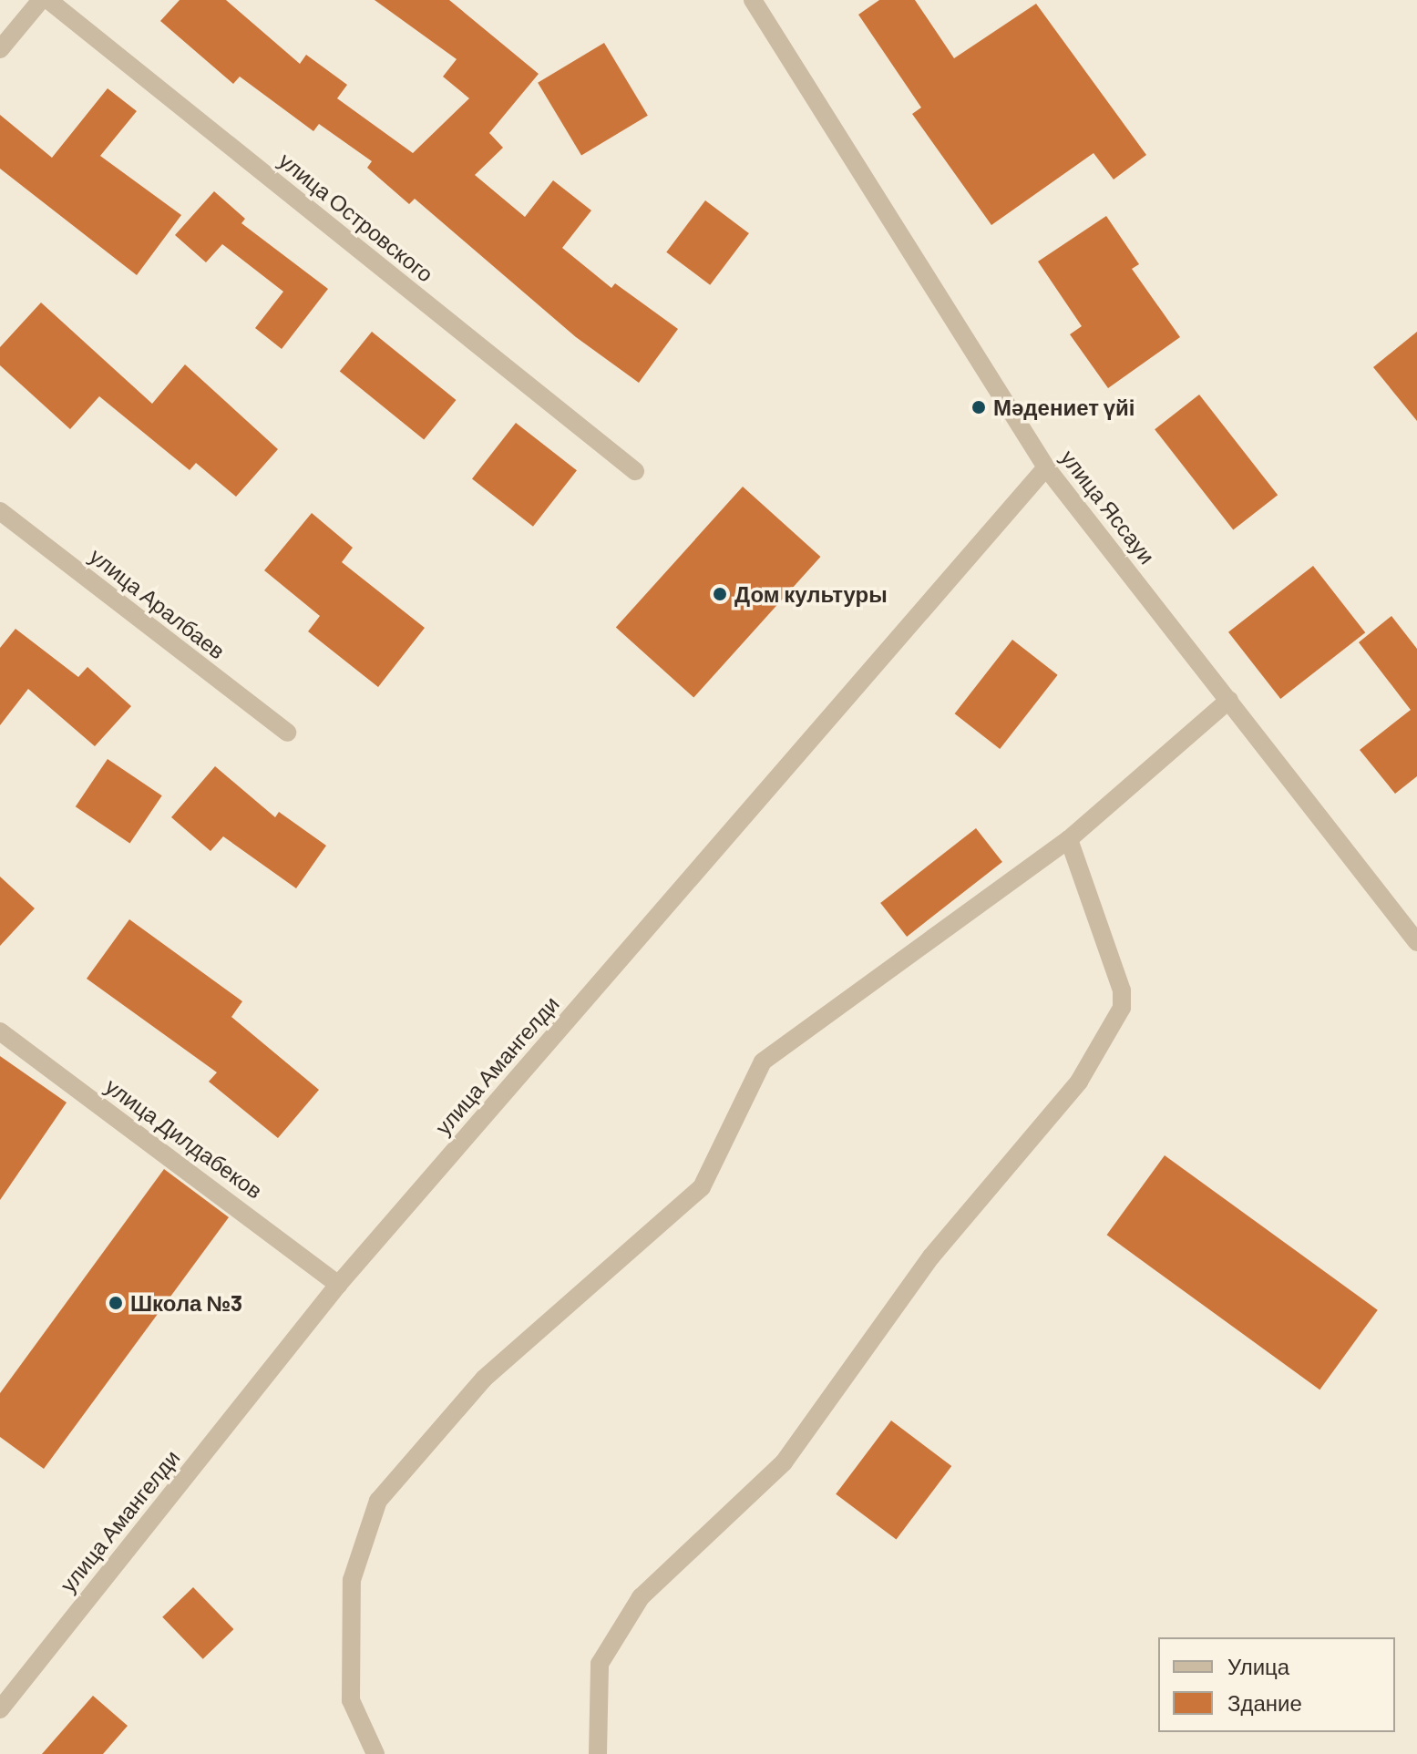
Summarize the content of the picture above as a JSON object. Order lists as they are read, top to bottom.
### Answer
{
  "streets": {
    "street": [
      "улица Островского",
      "улица Яссауи",
      "улица Аралбаев",
      "улица Амангелди",
      "улица Дилдабеков"
    ]
  },
  "crossings": [
    ["улица Яссауи", "улица Амангелди"],
    ["улица Амангелди", "улица Дилдабеков"]
  ],
  "places": ["Мәдениет үйі", "Дом культуры", "Школа №3"],
  "legend": ["Улица", "Здание"]
}
